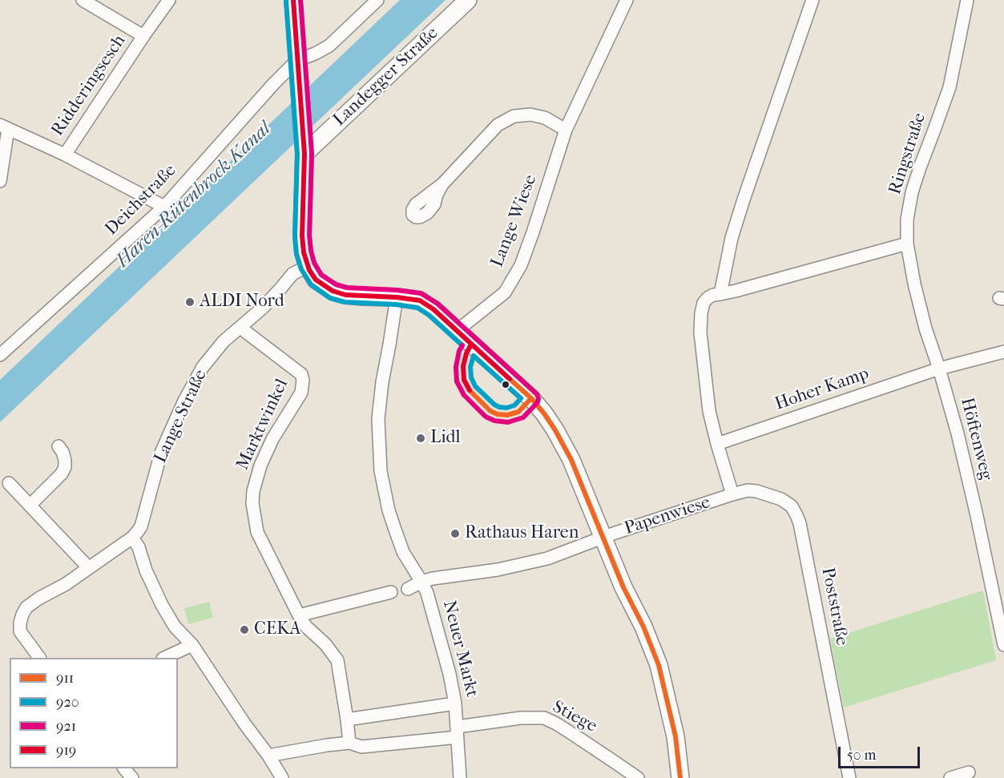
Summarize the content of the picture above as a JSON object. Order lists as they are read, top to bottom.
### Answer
{
  "streets": {
    "street": [
      "Landegger Straße",
      "Ridderingsesch",
      "Ringstraße",
      "Deichstraße",
      "Lange Wiese",
      "Hoher Kamp",
      "Lange Straße",
      "Marktwinkel",
      "Höftenweg",
      "Papenwiese",
      "Poststraße",
      "Neuer Markt",
      "Stiege"
    ]
  },
  "crossings": [
    ["Ridderingsesch", "Deichstraße"],
    ["Ringstraße", "Höftenweg"],
    ["Lange Wiese", "Papenwiese"],
    ["Hoher Kamp", "Höftenweg"],
    ["Lange Straße", "Marktwinkel"],
    ["Lange Straße", "Papenwiese"],
    ["Marktwinkel", "Stiege"],
    ["Papenwiese", "Poststraße"],
    ["Papenwiese", "Neuer Markt"],
    ["Neuer Markt", "Stiege"]
  ],
  "water": ["Haren-Rütenbrock Kanal"],
  "places": [
    "ALDI Nord",
    "Lidl",
    "Rathaus Haren",
    "CEKA"
  ],
  "lines": [
    "transit line 921",
    "transit line 919",
    "transit line 920",
    "transit line 911"
  ],
  "legend": [
    "911",
    "920",
    "921",
    "919"
  ],
  "scale_bar": "50 m"
}
